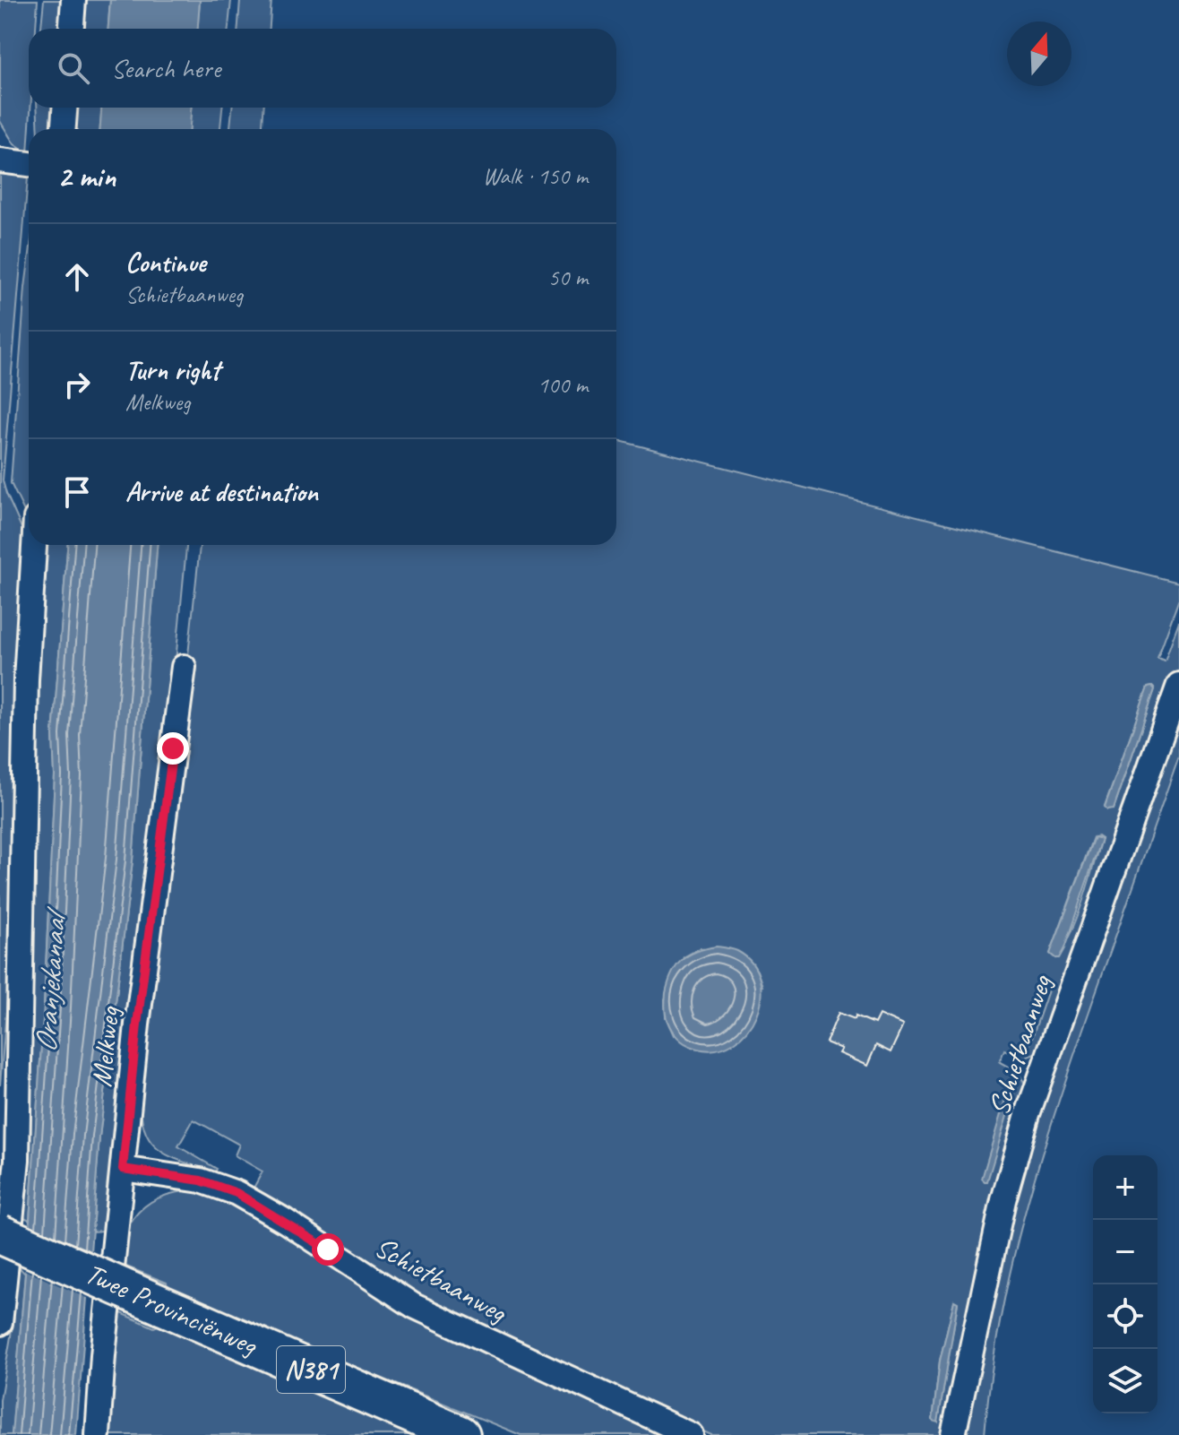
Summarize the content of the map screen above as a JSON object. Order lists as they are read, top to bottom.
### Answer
{
  "streets": {
    "main road": ["Twee Provinciënweg", "N381"],
    "street": ["Schietbaanweg", "Melkweg"]
  },
  "crossings": [
    ["Schietbaanweg", "Melkweg"]
  ],
  "water": ["Oranjekanaal"],
  "north": "top",
  "page": {
    "search": "Search here",
    "heading": ["2 min", "Walk · 150 m"],
    "list": [
      ["Continue", "Schietbaanweg", "50 m"],
      ["Turn right", "Melkweg", "100 m"],
      "Arrive at destination"
    ],
    "map_buttons": ["+", "−"]
  }
}
